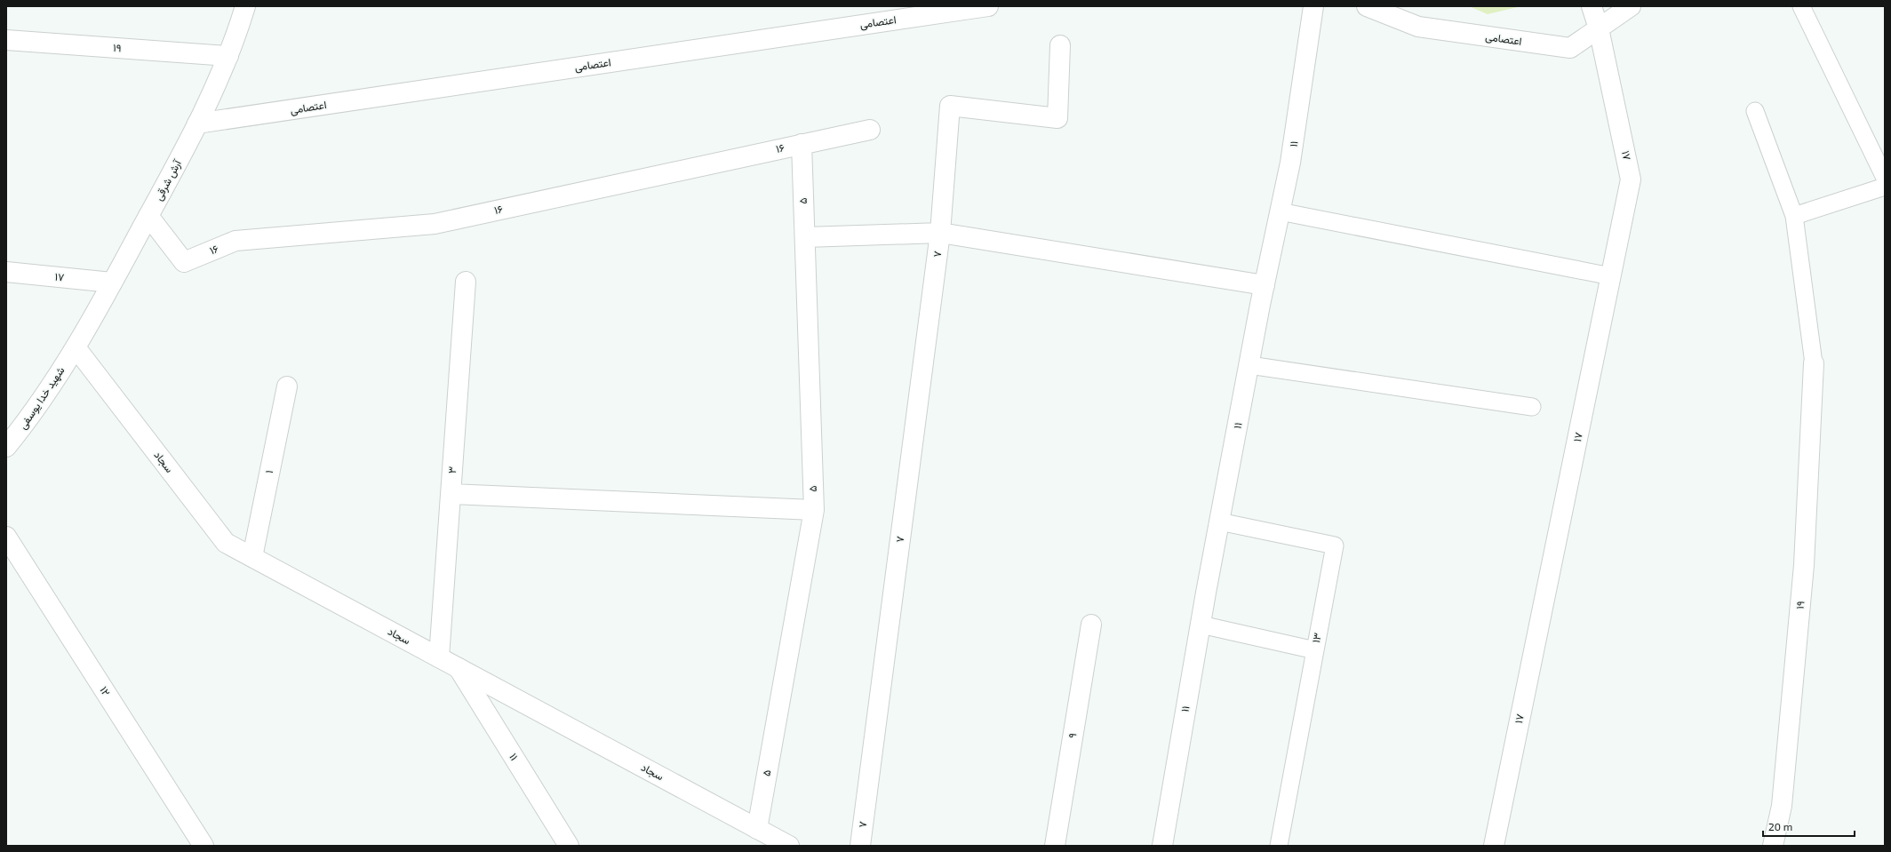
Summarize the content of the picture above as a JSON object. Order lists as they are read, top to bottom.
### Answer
{
  "streets": {
    "street": [
      "اعتصامی",
      "۱۹",
      "۱۱",
      "۱۶",
      "۱۷",
      "آرش شرقی",
      "۵",
      "۷",
      "شهید خدا یوسفی",
      "سجاد",
      "۳",
      "۱",
      "۱۲",
      "۹"
    ],
    "lane": ["۱۳"]
  },
  "crossings": [
    ["اعتصامی", "۱۷"],
    ["اعتصامی", "آرش شرقی"],
    ["۱۹", "آرش شرقی"],
    ["۱۱", "سجاد"],
    ["۱۱", "۱۳"],
    ["۱۶", "آرش شرقی"],
    ["۱۶", "۵"],
    ["۱۷", "آرش شرقی"],
    ["آرش شرقی", "شهید خدا یوسفی"],
    ["آرش شرقی", "سجاد"],
    ["۵", "سجاد"],
    ["شهید خدا یوسفی", "سجاد"],
    ["سجاد", "۳"],
    ["سجاد", "۱"]
  ],
  "scale_bar": "20 m"
}
